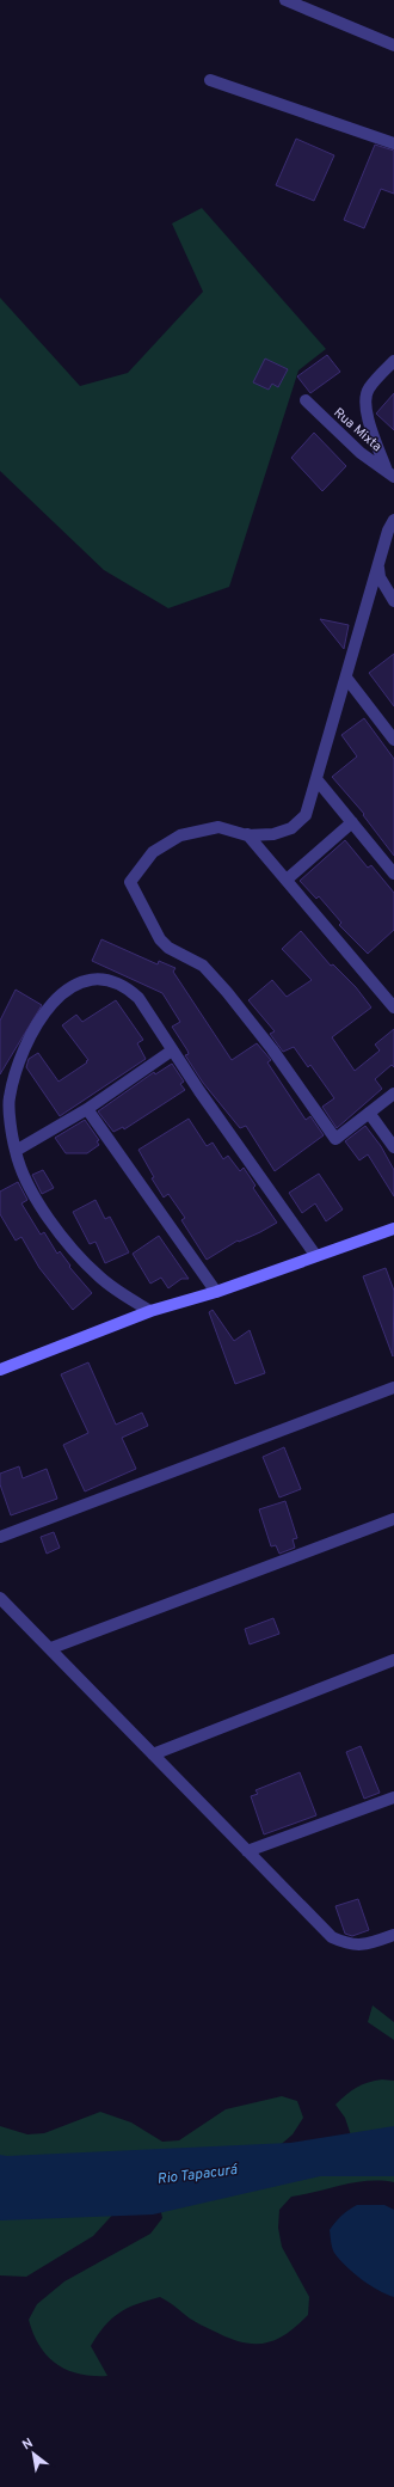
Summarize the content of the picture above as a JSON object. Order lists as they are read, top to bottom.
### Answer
{
  "streets": {
    "street": ["Rua Mixta"]
  },
  "water": ["Rio Tapacurá"],
  "north": "top left"
}
